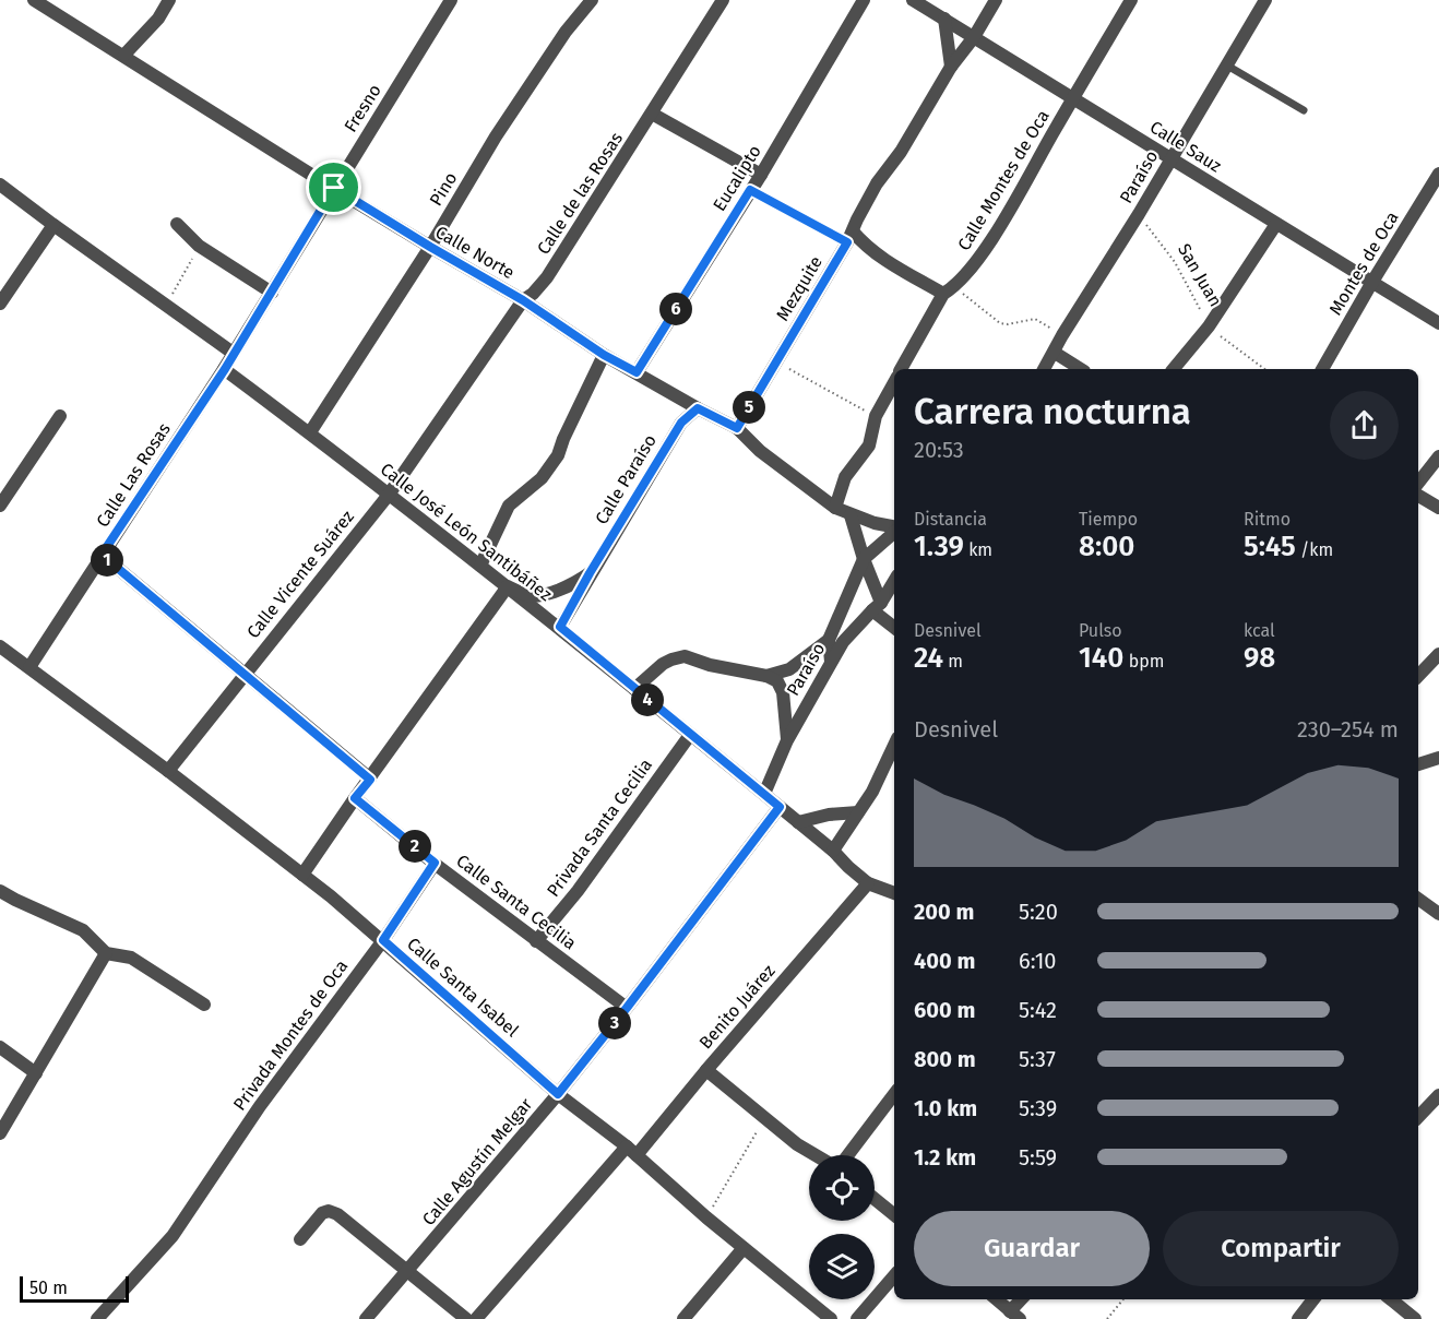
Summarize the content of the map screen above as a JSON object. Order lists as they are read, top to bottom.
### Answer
{
  "streets": {
    "street": [
      "Fresno",
      "Calle Sauz",
      "Paraíso",
      "Eucalipto",
      "Calle Montes de Oca",
      "Pino",
      "Calle de las Rosas",
      "Calle Norte",
      "Montes de Oca",
      "Mezquite",
      "Calle Las Rosas",
      "Calle Paraíso",
      "Calle José León Santibáñez",
      "Calle Vicente Suárez",
      "Privada Santa Cecilia",
      "Calle Santa Cecilia",
      "Calle Santa Isabel",
      "Benito Juárez",
      "Privada Montes de Oca",
      "Calle Agustín Melgar"
    ],
    "path": ["San Juan"]
  },
  "crossings": [
    ["Fresno", "Calle Norte"],
    ["Fresno", "Calle Las Rosas"],
    ["Fresno", "Calle José León Santibáñez"],
    ["Calle Sauz", "Paraíso"],
    ["Calle Sauz", "Calle Montes de Oca"],
    ["Calle Sauz", "Montes de Oca"],
    ["Calle Sauz", "Mezquite"],
    ["Paraíso", "San Juan"],
    ["Paraíso", "Calle José León Santibáñez"],
    ["Eucalipto", "Calle Norte"],
    ["Pino", "Calle Norte"],
    ["Pino", "Calle José León Santibáñez"],
    ["Calle de las Rosas", "Calle Norte"],
    ["Calle de las Rosas", "Calle José León Santibáñez"],
    ["Calle de las Rosas", "Calle Vicente Suárez"],
    ["Calle Norte", "Mezquite"],
    ["Calle Norte", "Calle Paraíso"],
    ["Calle Las Rosas", "Calle José León Santibáñez"],
    ["Calle Las Rosas", "Calle Santa Isabel"],
    ["Calle Paraíso", "Calle José León Santibáñez"],
    ["Calle José León Santibáñez", "Calle Vicente Suárez"],
    ["Calle José León Santibáñez", "Privada Santa Cecilia"],
    ["Calle José León Santibáñez", "Benito Juárez"],
    ["Calle José León Santibáñez", "Calle Agustín Melgar"],
    ["Calle Vicente Suárez", "Calle Santa Isabel"],
    ["Privada Santa Cecilia", "Calle Santa Cecilia"],
    ["Calle Santa Cecilia", "Calle Agustín Melgar"],
    ["Calle Santa Isabel", "Benito Juárez"],
    ["Calle Santa Isabel", "Privada Montes de Oca"],
    ["Calle Santa Isabel", "Calle Agustín Melgar"]
  ],
  "scale_bar": "50 m",
  "page": {
    "pins": [
      "6",
      "5",
      "1",
      "4",
      "2",
      "3"
    ],
    "heading": ["Carrera nocturna", "20:53"],
    "stats": [
      ["Distancia", "1.39 km"],
      ["Tiempo", "8:00"],
      ["Ritmo", "5:45 /km"],
      ["Desnivel", "24 m"],
      ["Pulso", "140 bpm"],
      ["kcal", "98"]
    ],
    "chart": ["Desnivel", "230–254 m"],
    "list": [
      {
        "name": "200 m",
        "note": "5:20"
      },
      {
        "name": "400 m",
        "note": "6:10"
      },
      {
        "name": "600 m",
        "note": "5:42"
      },
      {
        "name": "800 m",
        "note": "5:37"
      },
      {
        "name": "1.0 km",
        "note": "5:39"
      },
      {
        "name": "1.2 km",
        "note": "5:59"
      }
    ],
    "buttons": ["Guardar", "Compartir"],
    "scale": "50 m"
  }
}
